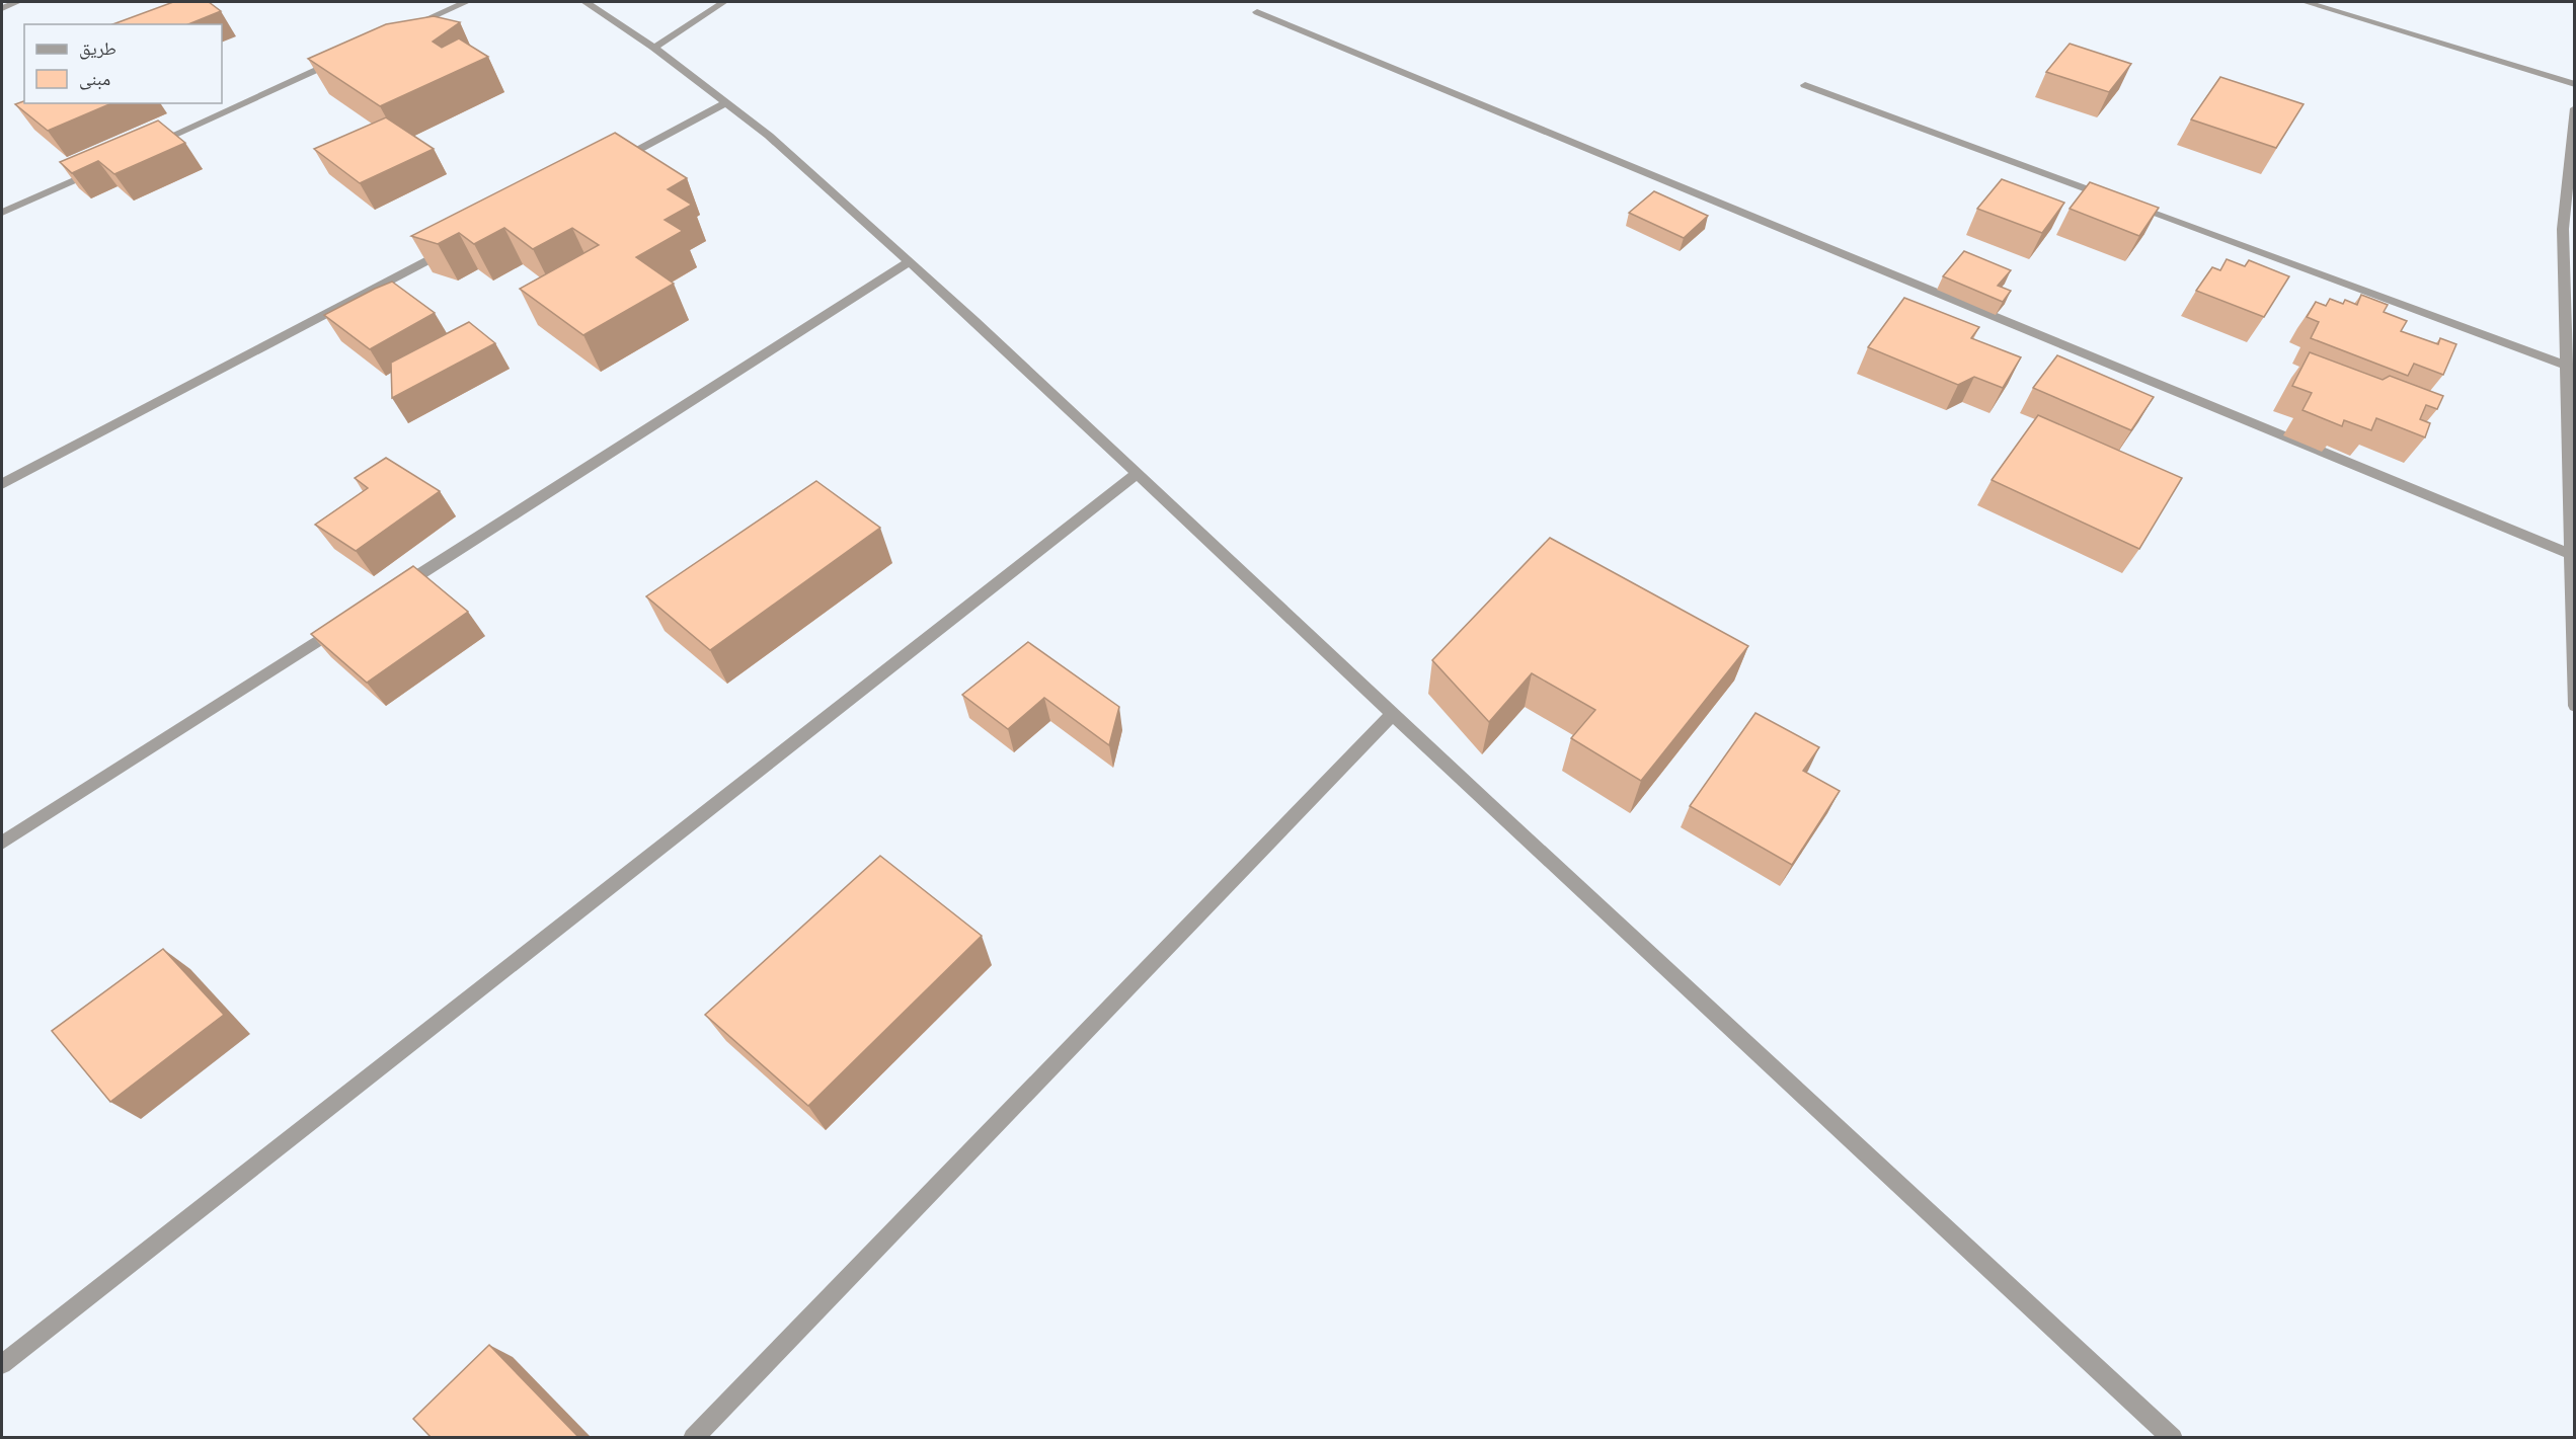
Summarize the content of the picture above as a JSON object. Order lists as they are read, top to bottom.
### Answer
{
  "legend": ["طريق", "مبنى"]
}
